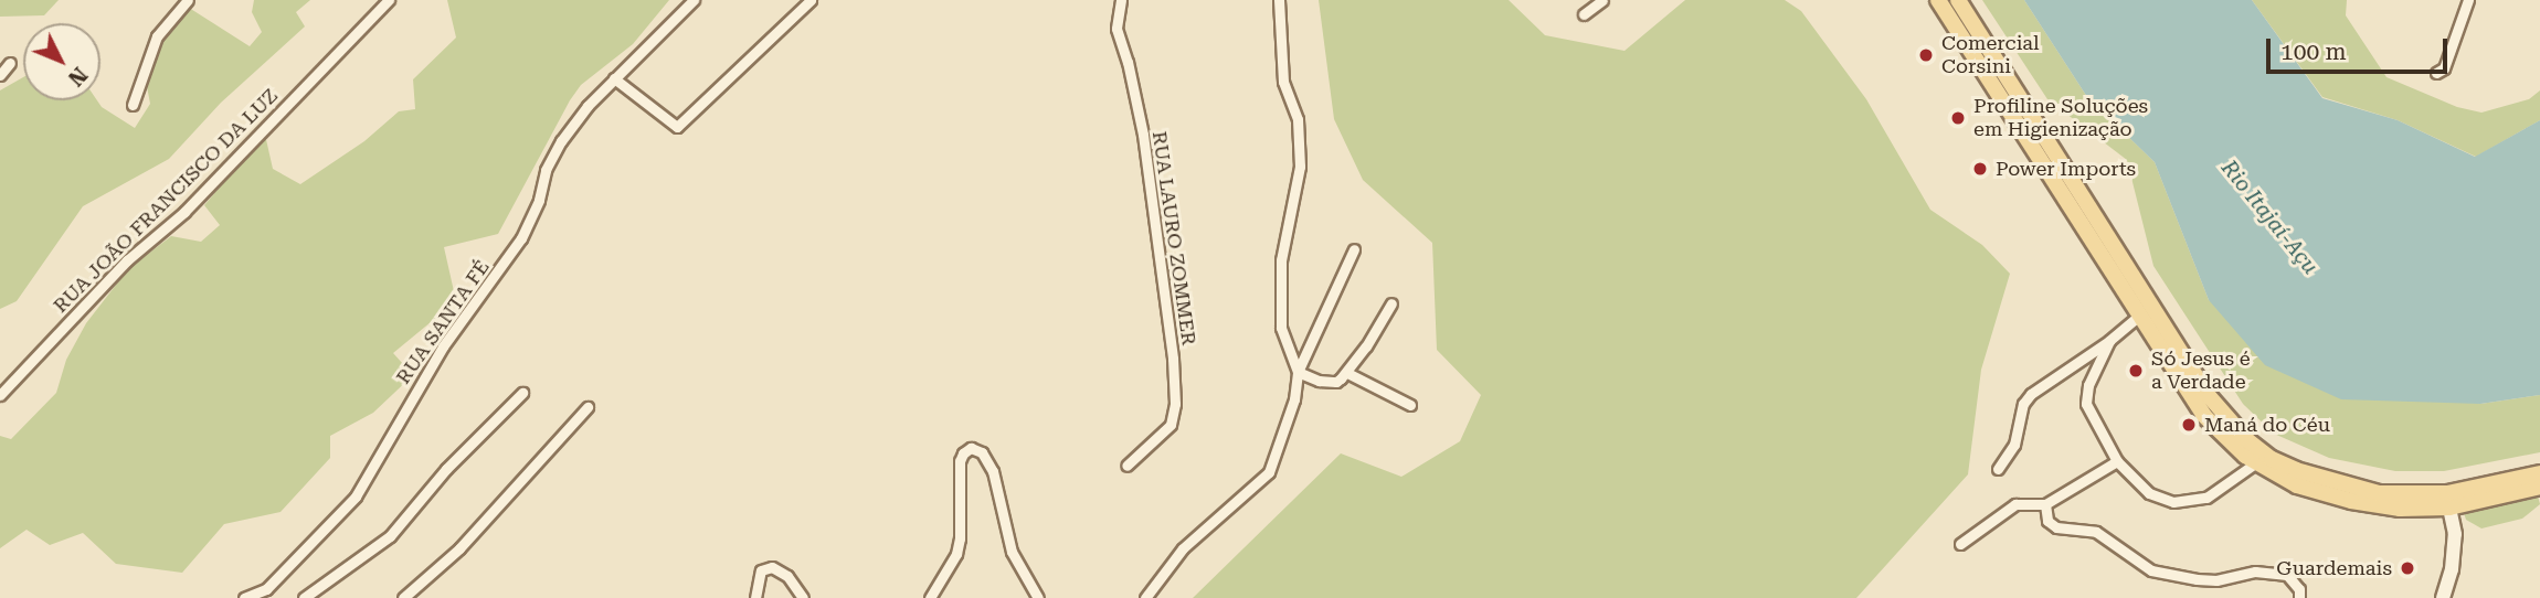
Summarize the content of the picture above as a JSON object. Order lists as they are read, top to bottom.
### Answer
{
  "streets": {
    "street": ["RUA JOÃO FRANCISCO DA LUZ", "RUA LAURO ZOMMER", "RUA SANTA FÉ"]
  },
  "water": ["Rio Itajaí-Açu"],
  "places": [
    "Comercial Corsini",
    "Profiline Soluções em Higienização",
    "Power Imports",
    "Só Jesus é a Verdade",
    "Maná do Céu",
    "Guardemais"
  ],
  "scale_bar": "100 m",
  "north": "bottom right"
}
